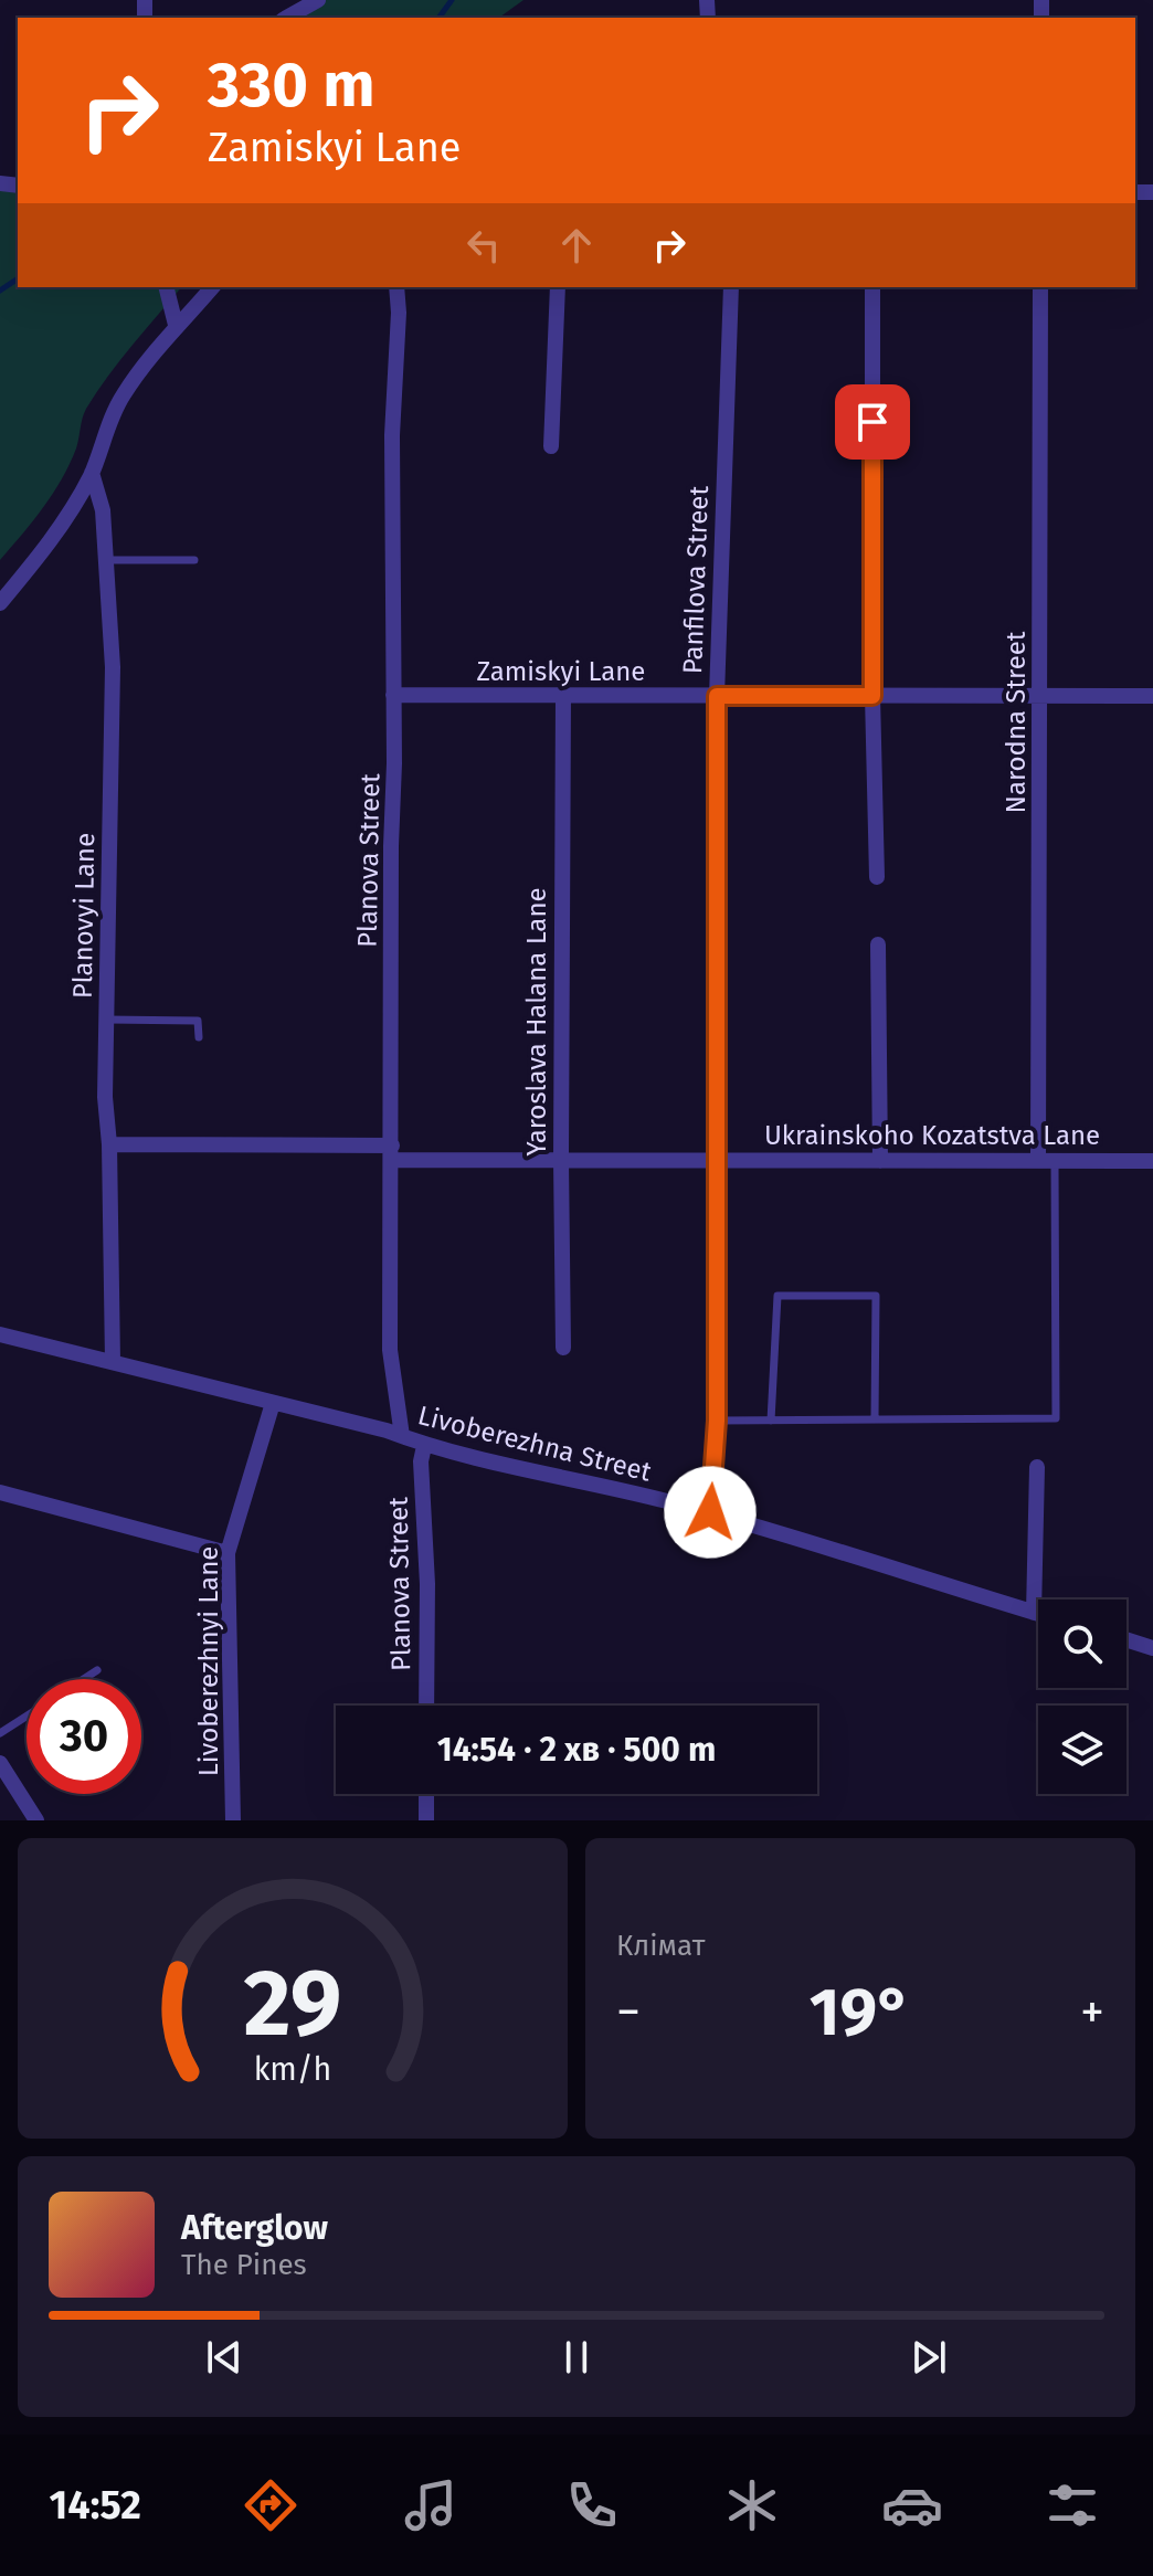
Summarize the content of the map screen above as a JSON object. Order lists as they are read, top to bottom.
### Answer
{
  "streets": {
    "street": [
      "Panfilova Street",
      "Zamiskyi Lane",
      "Narodna Street",
      "Planova Street",
      "Planovyi Lane",
      "Yaroslava Halana Lane",
      "Ukrainskoho Kozatstva Lane",
      "Livoberezhna Street",
      "Livoberezhnyi Lane"
    ]
  },
  "crossings": [
    ["Panfilova Street", "Zamiskyi Lane"],
    ["Panfilova Street", "Ukrainskoho Kozatstva Lane"],
    ["Panfilova Street", "Livoberezhna Street"],
    ["Zamiskyi Lane", "Narodna Street"],
    ["Zamiskyi Lane", "Planova Street"],
    ["Zamiskyi Lane", "Yaroslava Halana Lane"],
    ["Narodna Street", "Ukrainskoho Kozatstva Lane"],
    ["Planova Street", "Ukrainskoho Kozatstva Lane"],
    ["Planova Street", "Livoberezhna Street"],
    ["Planovyi Lane", "Ukrainskoho Kozatstva Lane"],
    ["Planovyi Lane", "Livoberezhna Street"],
    ["Yaroslava Halana Lane", "Ukrainskoho Kozatstva Lane"],
    ["Livoberezhna Street", "Livoberezhnyi Lane"]
  ],
  "page": {
    "turn": ["330 m", "Zamiskyi Lane"],
    "limit": "30",
    "trip": "14:54 · 2 хв · 500 m",
    "tile": "Клімат",
    "heat": ["−", "19°", "+"],
    "song": ["Afterglow", "The Pines"],
    "tabs": "14:52",
    "gauge": ["29", "km/h"]
  }
}
